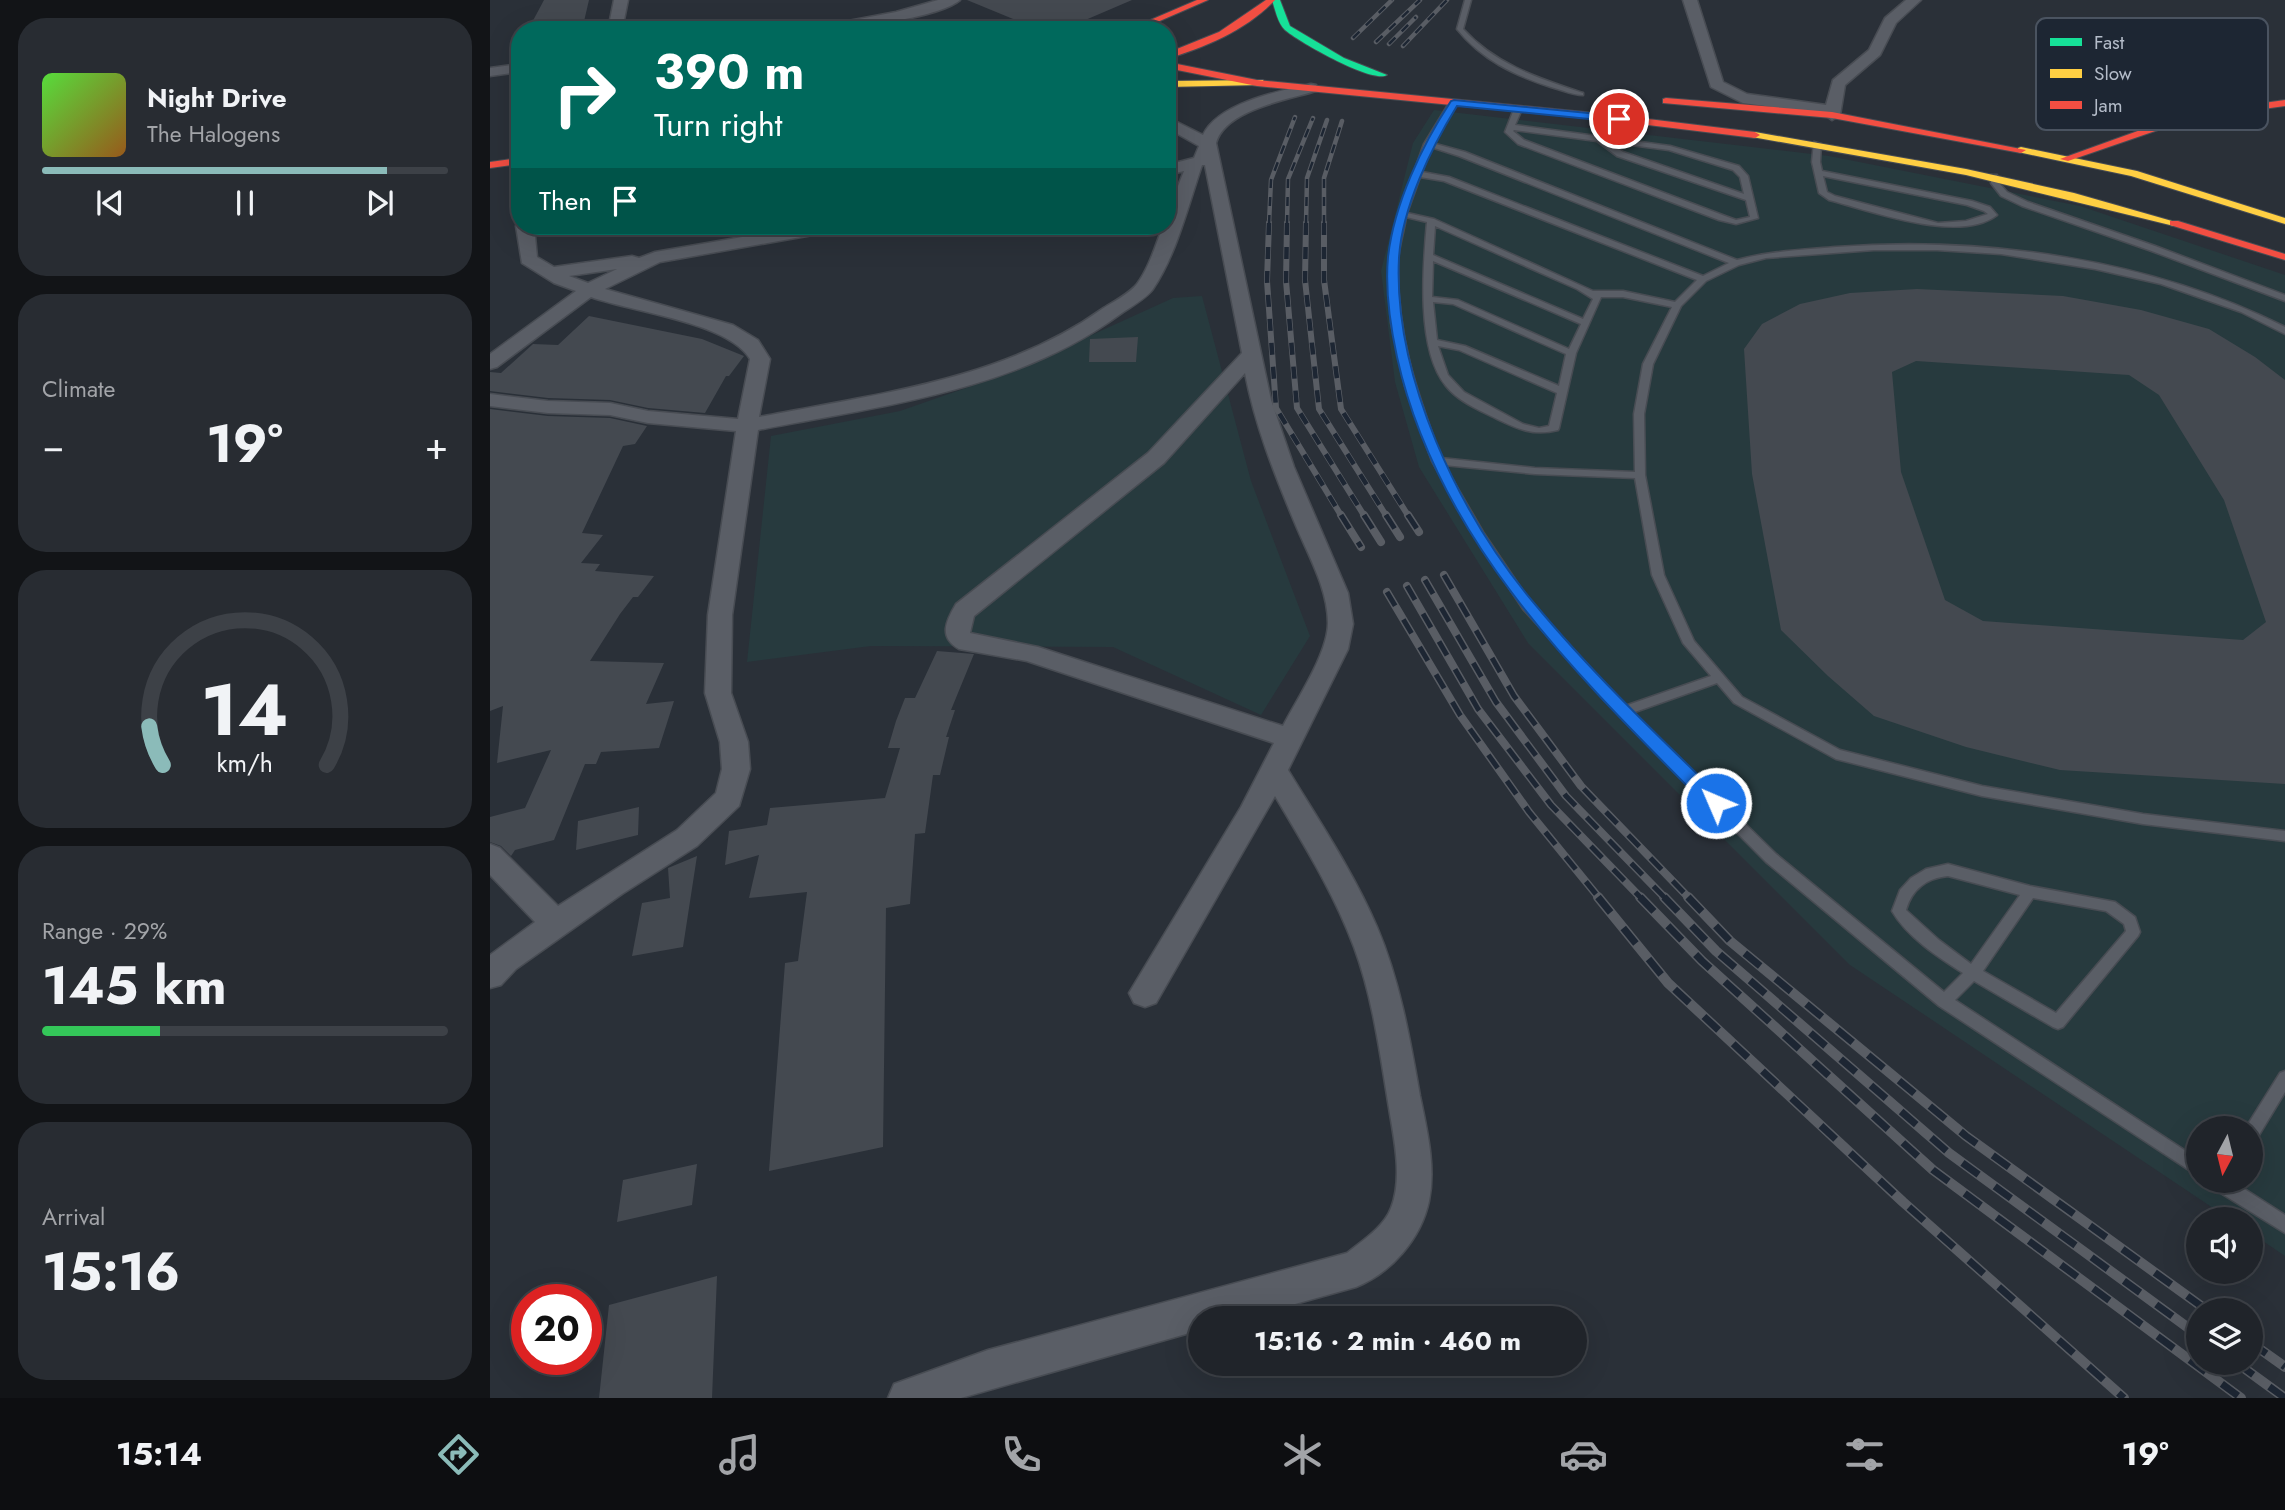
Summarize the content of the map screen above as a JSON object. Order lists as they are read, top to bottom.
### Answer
{
  "legend": ["Fast", "Slow", "Jam"],
  "north": "bottom",
  "page": {
    "turn": ["390 m", "Turn right"],
    "song": ["Night Drive", "The Halogens"],
    "then": "Then",
    "tile": [
      "Climate",
      ["Range · 29%", "145 km"],
      ["Arrival", "15:16"]
    ],
    "heat": ["−", "19°", "+"],
    "limit": "20",
    "trip": "15:16 · 2 min · 460 m",
    "tabs": ["15:14", "19°"],
    "gauge": ["14", "km/h"]
  }
}
